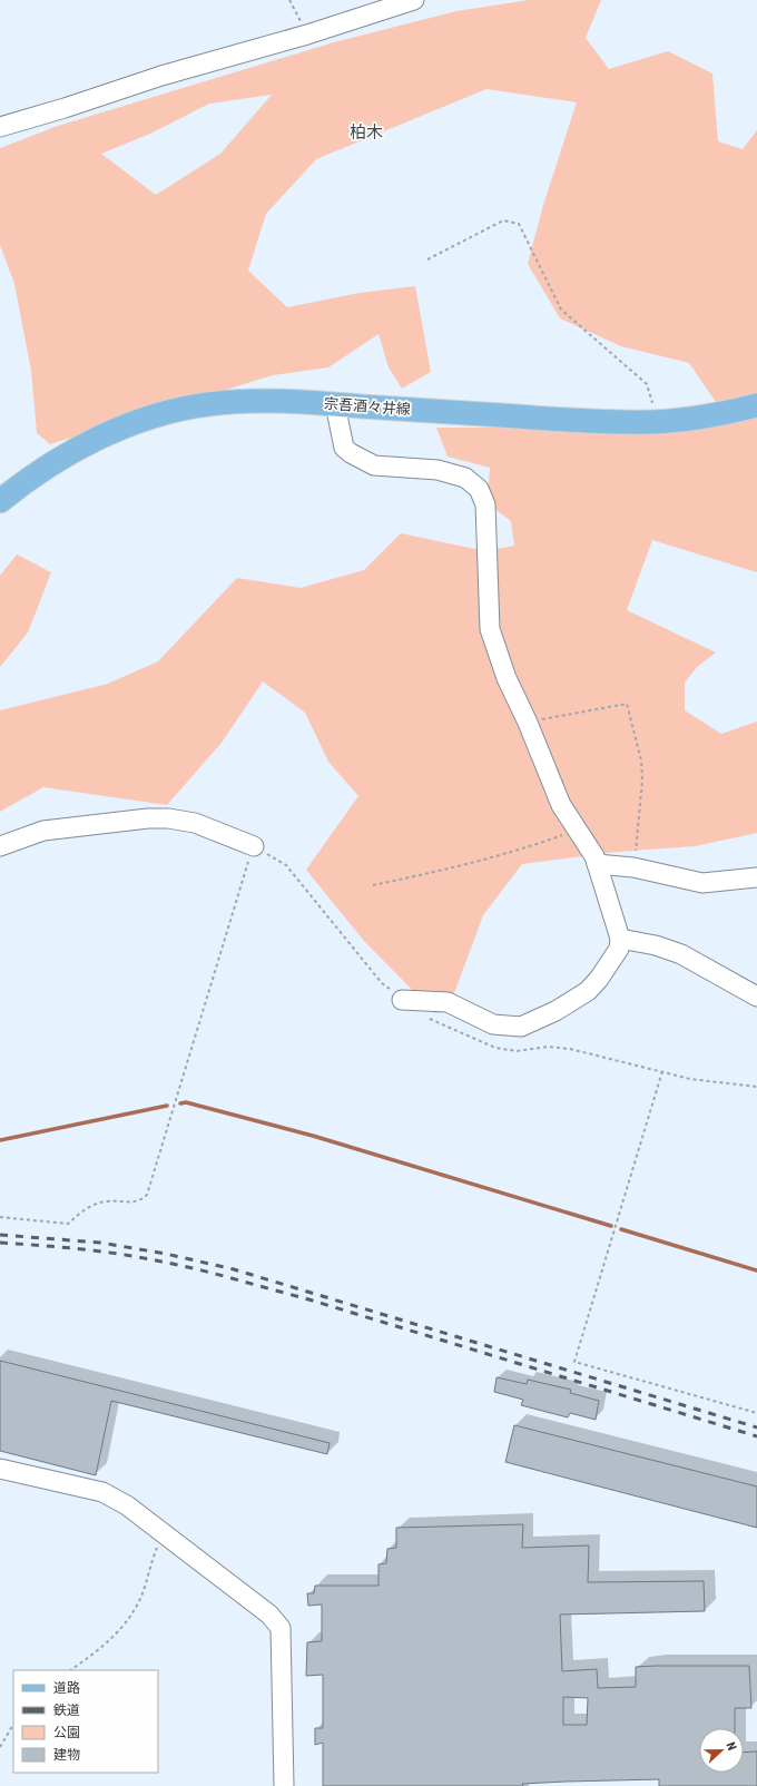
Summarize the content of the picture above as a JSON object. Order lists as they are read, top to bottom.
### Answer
{
  "streets": {
    "main road": ["宗吾酒々井線"]
  },
  "districts": ["柏木"],
  "legend": [
    "道路",
    "鉄道",
    "公園",
    "建物"
  ],
  "north": "right"
}
